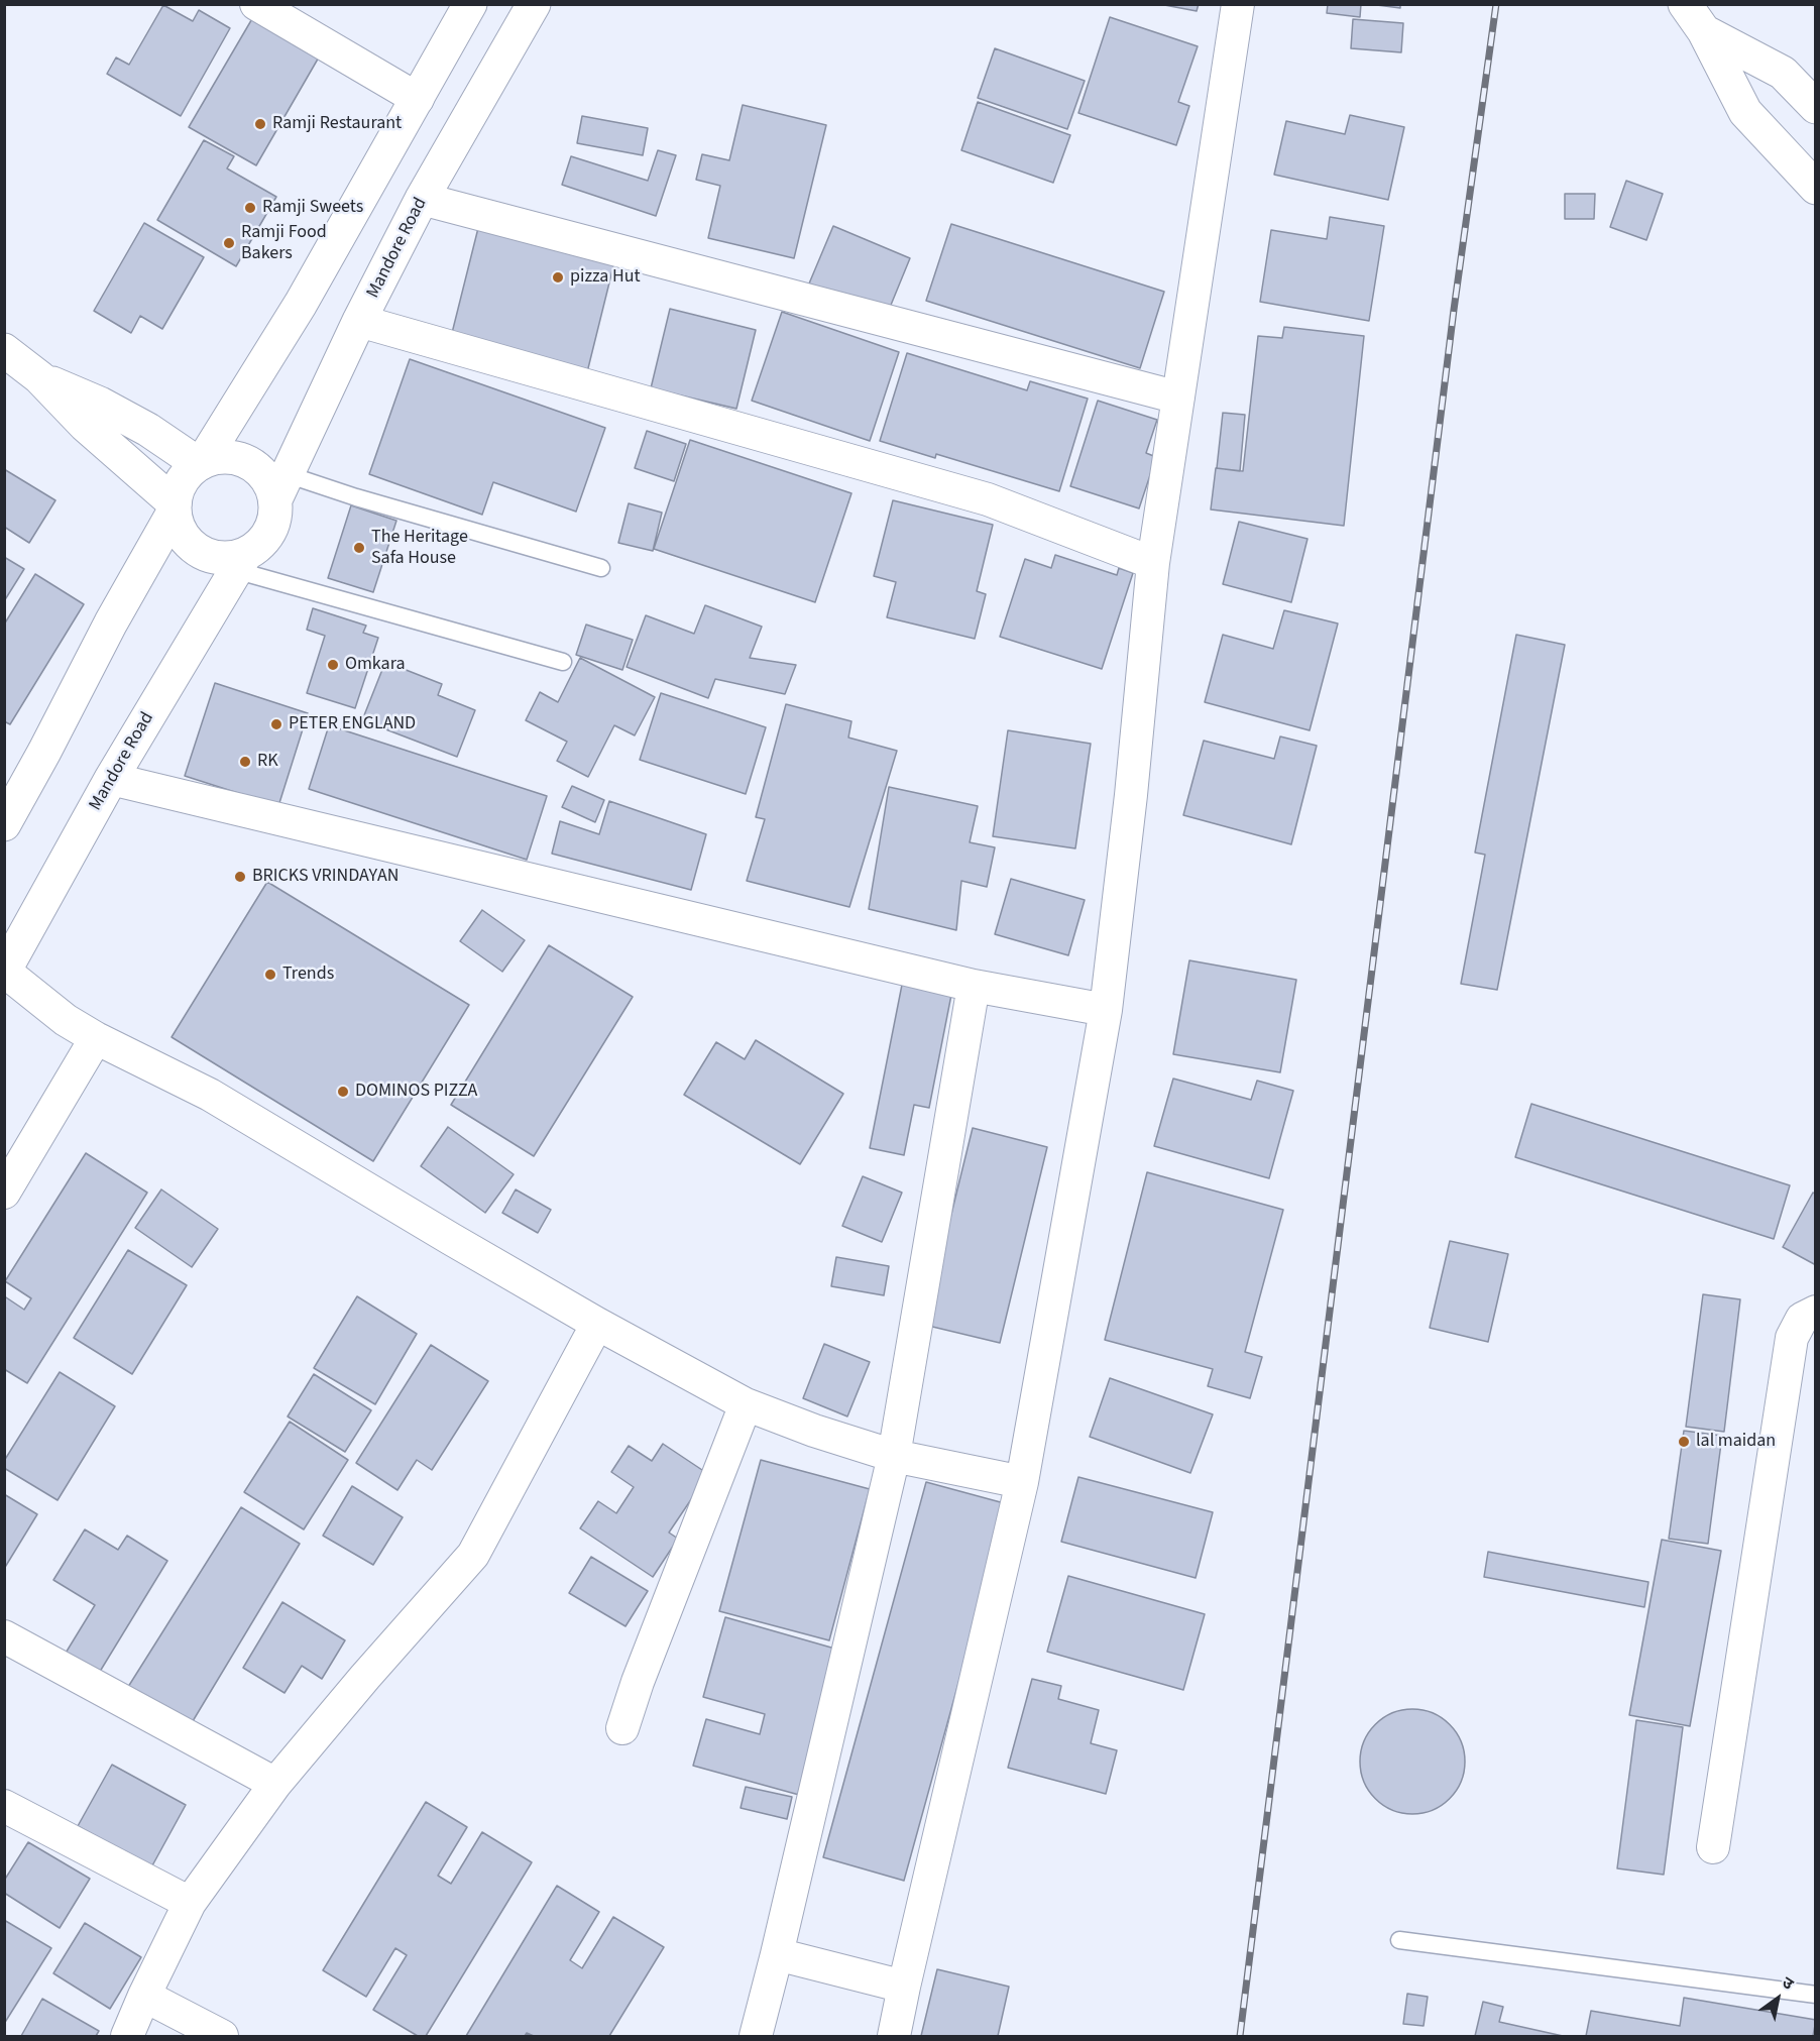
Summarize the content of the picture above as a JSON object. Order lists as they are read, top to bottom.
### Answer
{
  "streets": {
    "main road": ["Mandore Road"]
  },
  "places": [
    "Ramji Restaurant",
    "Ramji Sweets",
    "Ramji Food Bakers",
    "pizza Hut",
    "The Heritage Safa House",
    "Omkara",
    "PETER ENGLAND",
    "RK",
    "BRICKS VRINDAYAN",
    "Trends",
    "DOMINOS PIZZA",
    "lal maidan"
  ],
  "north": "top right"
}
